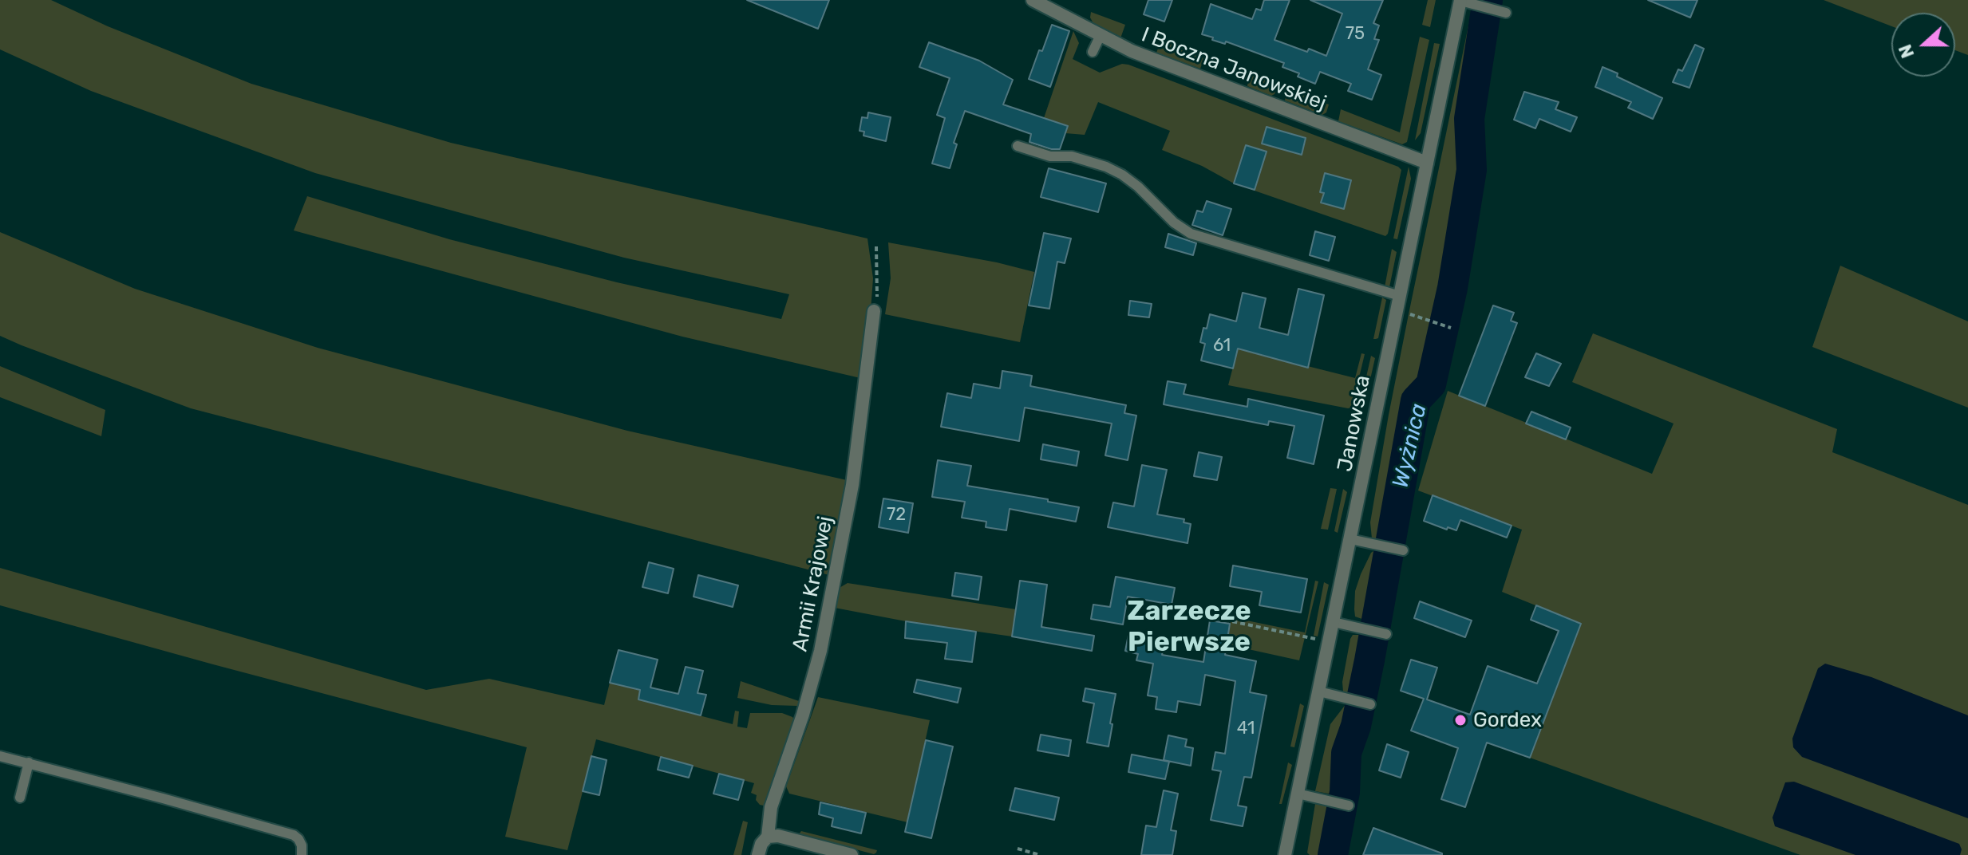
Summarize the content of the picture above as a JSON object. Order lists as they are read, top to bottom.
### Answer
{
  "streets": {
    "street": ["I Boczna Janowskiej", "Janowska", "Armii Krajowej"]
  },
  "crossings": [
    ["I Boczna Janowskiej", "Janowska"]
  ],
  "districts": ["Zarzecze Pierwsze"],
  "water": ["Wyżnica"],
  "places": ["Gordex"],
  "house_numbers": [
    "75",
    "61",
    "72",
    "41"
  ],
  "north": "left"
}
